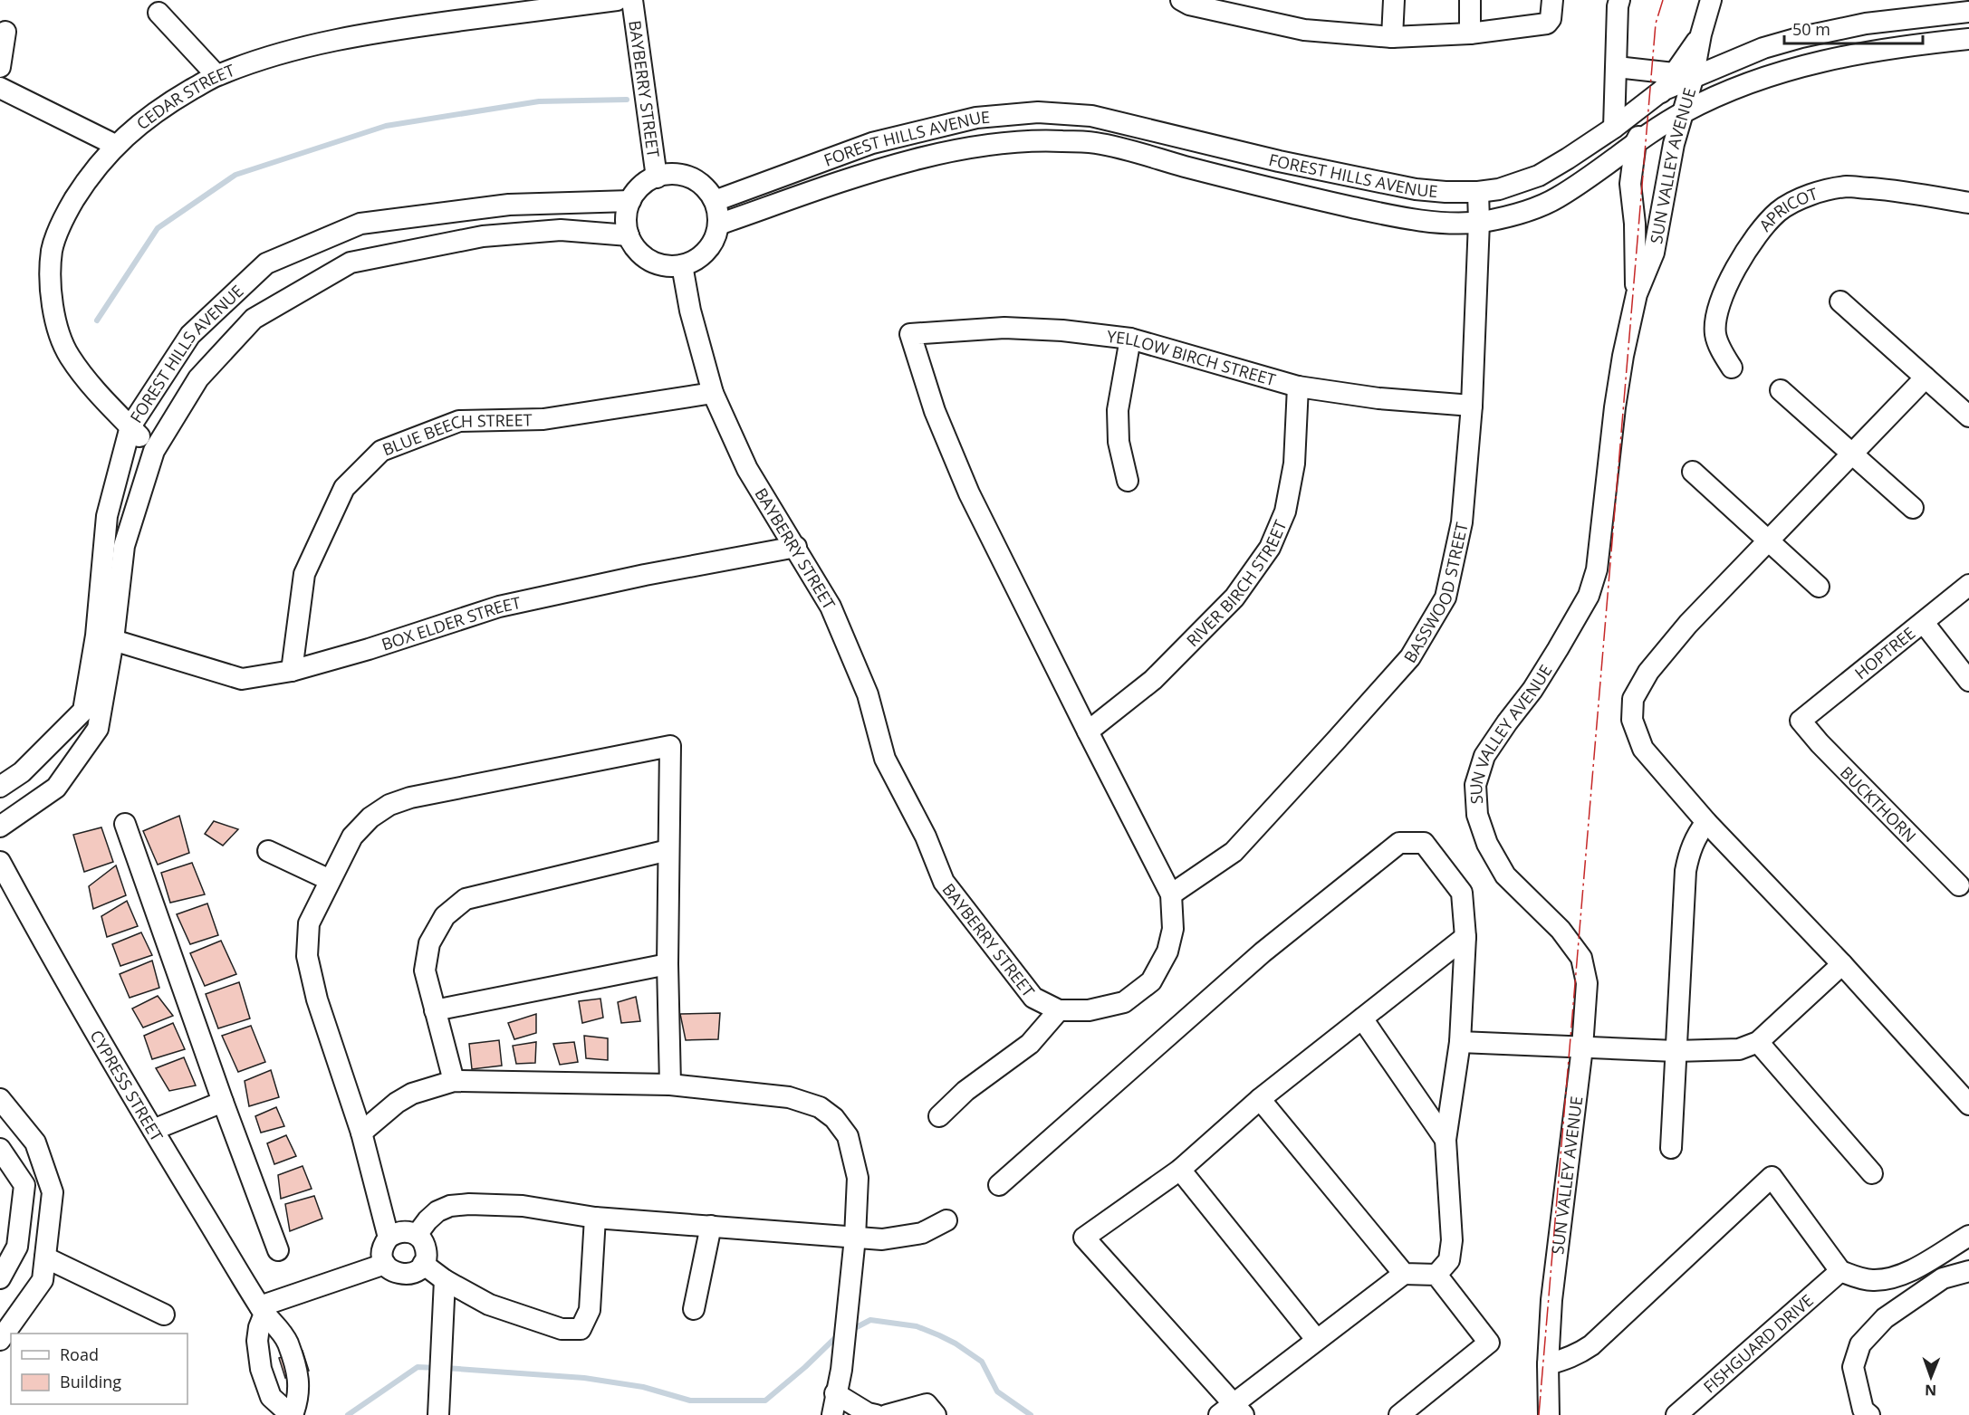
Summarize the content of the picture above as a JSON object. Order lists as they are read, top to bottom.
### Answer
{
  "streets": {
    "street": [
      "BAYBERRY STREET",
      "CEDAR STREET",
      "FOREST HILLS AVENUE",
      "SUN VALLEY AVENUE",
      "APRICOT",
      "YELLOW BIRCH STREET",
      "BLUE BEECH STREET",
      "RIVER BIRCH STREET",
      "BASSWOOD STREET",
      "BOX ELDER STREET",
      "HOPTREE",
      "BUCKTHORN",
      "CYPRESS STREET",
      "FISHGUARD DRIVE"
    ]
  },
  "crossings": [
    ["BAYBERRY STREET", "FOREST HILLS AVENUE"],
    ["BAYBERRY STREET", "YELLOW BIRCH STREET"],
    ["BAYBERRY STREET", "BLUE BEECH STREET"],
    ["BAYBERRY STREET", "RIVER BIRCH STREET"],
    ["BAYBERRY STREET", "BASSWOOD STREET"],
    ["BAYBERRY STREET", "BOX ELDER STREET"],
    ["CEDAR STREET", "FOREST HILLS AVENUE"],
    ["FOREST HILLS AVENUE", "SUN VALLEY AVENUE"],
    ["FOREST HILLS AVENUE", "BASSWOOD STREET"],
    ["FOREST HILLS AVENUE", "BOX ELDER STREET"],
    ["YELLOW BIRCH STREET", "RIVER BIRCH STREET"],
    ["YELLOW BIRCH STREET", "BASSWOOD STREET"],
    ["BLUE BEECH STREET", "BOX ELDER STREET"],
    ["HOPTREE", "BUCKTHORN"]
  ],
  "legend": ["Road", "Building"],
  "scale_bar": "50 m",
  "north": "bottom"
}
